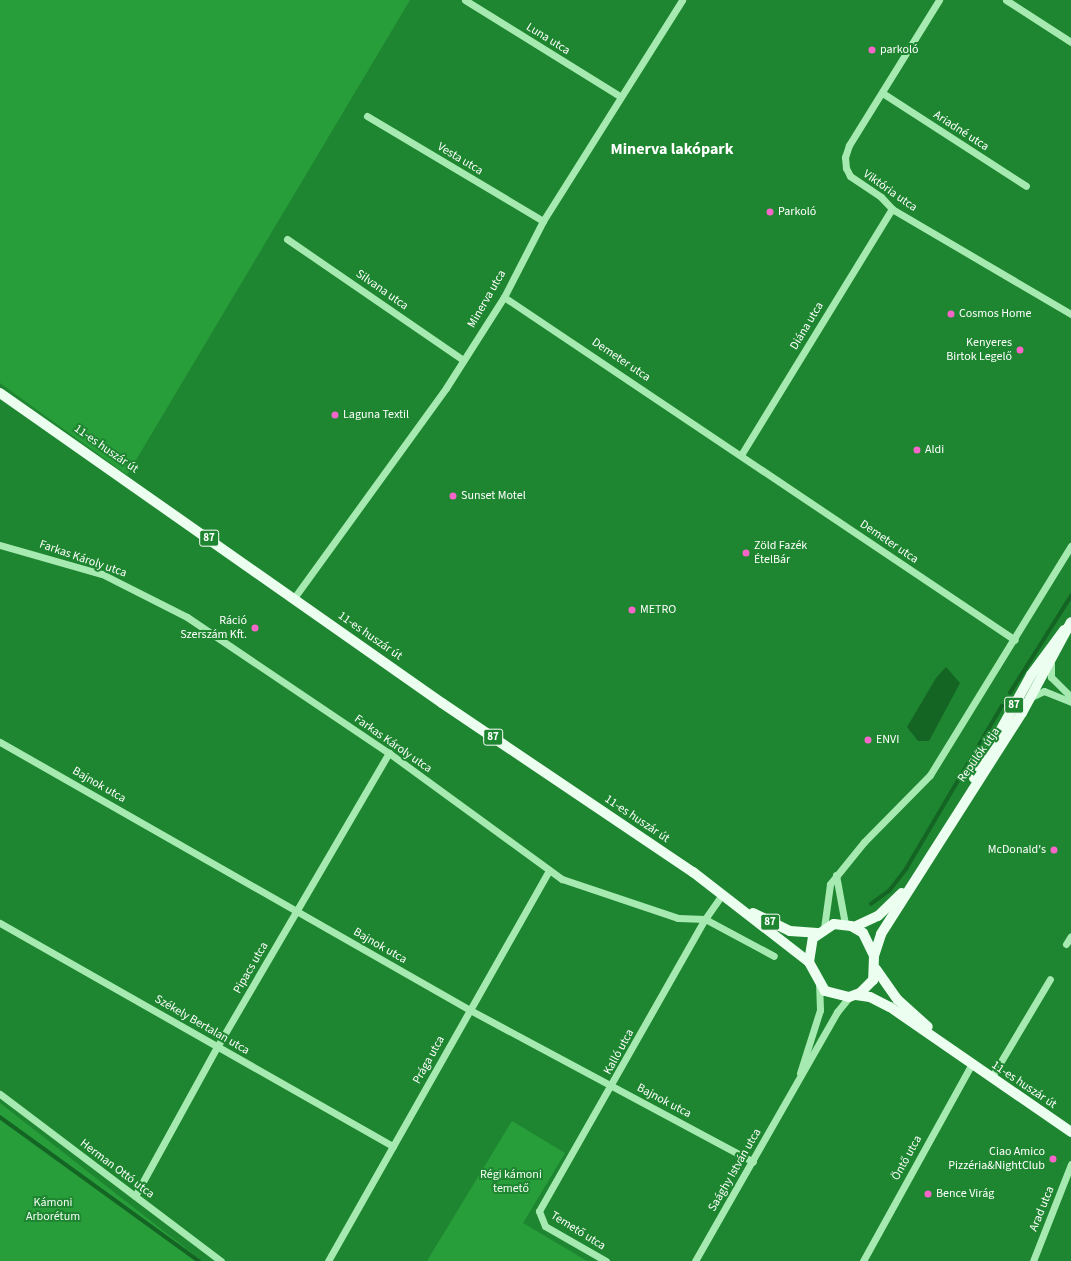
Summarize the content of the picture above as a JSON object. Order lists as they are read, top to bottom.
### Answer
{
  "streets": {
    "main road": ["11-es huszár út", "87", "Repülők útja"],
    "street": [
      "Luna utca",
      "Ariadné utca",
      "Vesta utca",
      "Viktória utca",
      "Silvana utca",
      "Minerva utca",
      "Diána utca",
      "Demeter utca",
      "Farkas Károly utca",
      "Bajnok utca",
      "Pipacs utca",
      "Székely Bertalan utca",
      "Kalló utca",
      "Prága utca",
      "Öntő utca",
      "Herman Ottó utca",
      "Saághy István utca",
      "Arad utca",
      "Temető utca"
    ]
  },
  "crossings": [
    ["Luna utca", "Minerva utca"],
    ["Ariadné utca", "Viktória utca"],
    ["Vesta utca", "Minerva utca"],
    ["Viktória utca", "Diána utca"],
    ["Silvana utca", "Minerva utca"],
    ["Minerva utca", "Demeter utca"],
    ["Minerva utca", "11-es huszár út"],
    ["Diána utca", "Demeter utca"],
    ["11-es huszár út", "87"],
    ["11-es huszár út", "Kalló utca"],
    ["11-es huszár út", "Öntő utca"],
    ["11-es huszár út", "Saághy István utca"],
    ["87", "Repülők útja"],
    ["87", "Kalló utca"],
    ["87", "Saághy István utca"],
    ["Farkas Károly utca", "Pipacs utca"],
    ["Farkas Károly utca", "Kalló utca"],
    ["Farkas Károly utca", "Prága utca"],
    ["Bajnok utca", "Pipacs utca"],
    ["Bajnok utca", "Kalló utca"],
    ["Bajnok utca", "Prága utca"],
    ["Bajnok utca", "Saághy István utca"],
    ["Pipacs utca", "Székely Bertalan utca"],
    ["Pipacs utca", "Herman Ottó utca"],
    ["Székely Bertalan utca", "Prága utca"],
    ["Kalló utca", "Temető utca"]
  ],
  "districts": ["Minerva lakópark"],
  "parks": ["Régi kámoni temető", "Kámoni Arborétum"],
  "places": [
    "parkoló",
    "Parkoló",
    "Cosmos Home",
    "Kenyeres Birtok Legelő",
    "Laguna Textil",
    "Aldi",
    "Sunset Motel",
    "Zöld Fazék ÉtelBár",
    "METRO",
    "Ráció Szerszám Kft.",
    "ENVI",
    "McDonald's",
    "Ciao Amico Pizzéria&NightClub",
    "Bence Virág"
  ]
}
